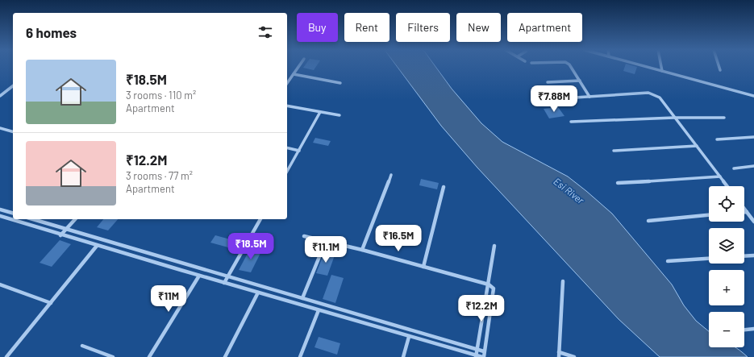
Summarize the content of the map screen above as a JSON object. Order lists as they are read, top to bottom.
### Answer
{
  "water": ["Esi River"],
  "page": {
    "chip": [
      "Buy",
      "Rent",
      "Filters",
      "New",
      "Apartment"
    ],
    "heading": "6 homes",
    "list": [
      {
        "name": "₹18.5M",
        "note": "3 rooms · 110 m² · Apartment"
      },
      {
        "name": "₹12.2M",
        "note": "3 rooms · 77 m² · Apartment"
      }
    ],
    "price": [
      "₹7.88M",
      "₹16.5M",
      "₹18.5M",
      "₹11.1M",
      "₹11M",
      "₹12.2M"
    ],
    "map_buttons": ["+", "−"]
  }
}
